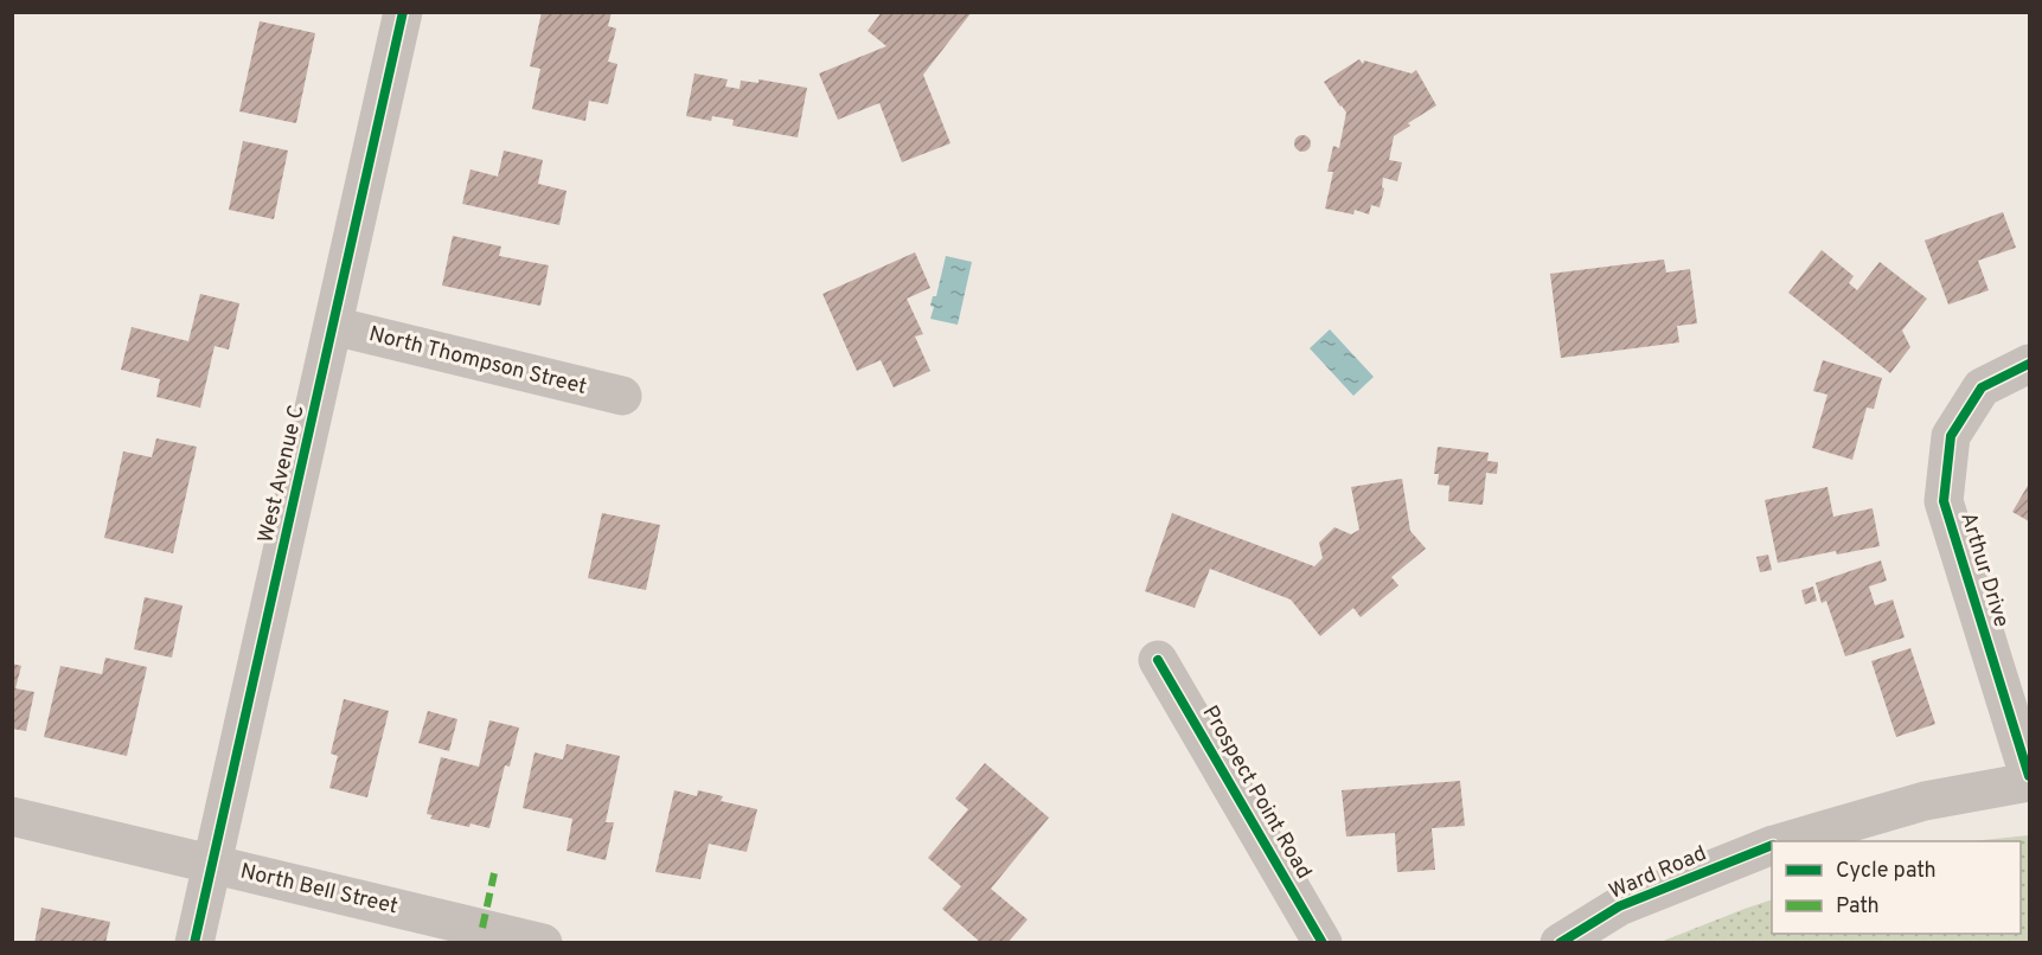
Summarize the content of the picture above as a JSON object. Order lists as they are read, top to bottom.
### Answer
{
  "streets": {
    "street": [
      "North Thompson Street",
      "West Avenue C",
      "Arthur Drive",
      "Prospect Point Road",
      "Ward Road",
      "North Bell Street"
    ]
  },
  "crossings": [
    ["North Thompson Street", "West Avenue C"],
    ["West Avenue C", "North Bell Street"]
  ],
  "legend": ["Cycle path", "Path"]
}
